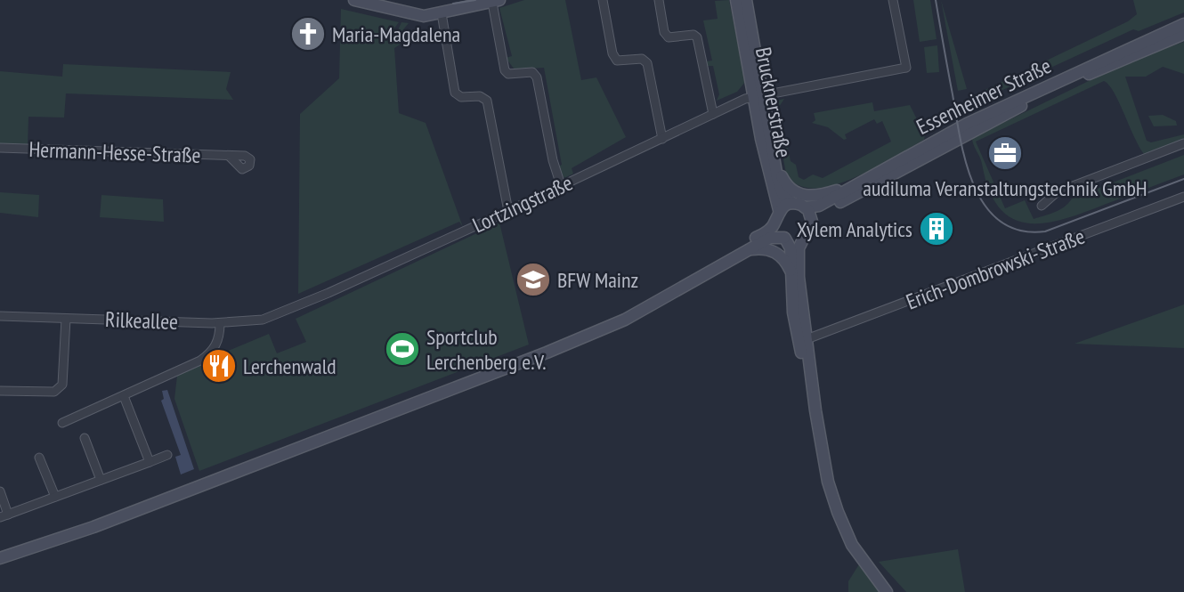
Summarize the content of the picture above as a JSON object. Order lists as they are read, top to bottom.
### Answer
{
  "streets": {
    "main road": ["Essenheimer Straße", "Brucknerstraße"],
    "street": [
      "Hermann-Hesse-Straße",
      "Lortzingstraße",
      "Erich-Dombrowski-Straße",
      "Rilkeallee"
    ]
  },
  "crossings": [
    ["Essenheimer Straße", "Brucknerstraße"],
    ["Brucknerstraße", "Lortzingstraße"],
    ["Lortzingstraße", "Rilkeallee"]
  ],
  "places": {
    "church": ["Maria-Magdalena"],
    "office": ["audiluma Veranstaltungstechnik GmbH"],
    "building": ["Xylem Analytics"],
    "school or university": ["BFW Mainz"],
    "sports": ["Sportclub Lerchenberg e.V."],
    "restaurant": ["Lerchenwald"]
  }
}
